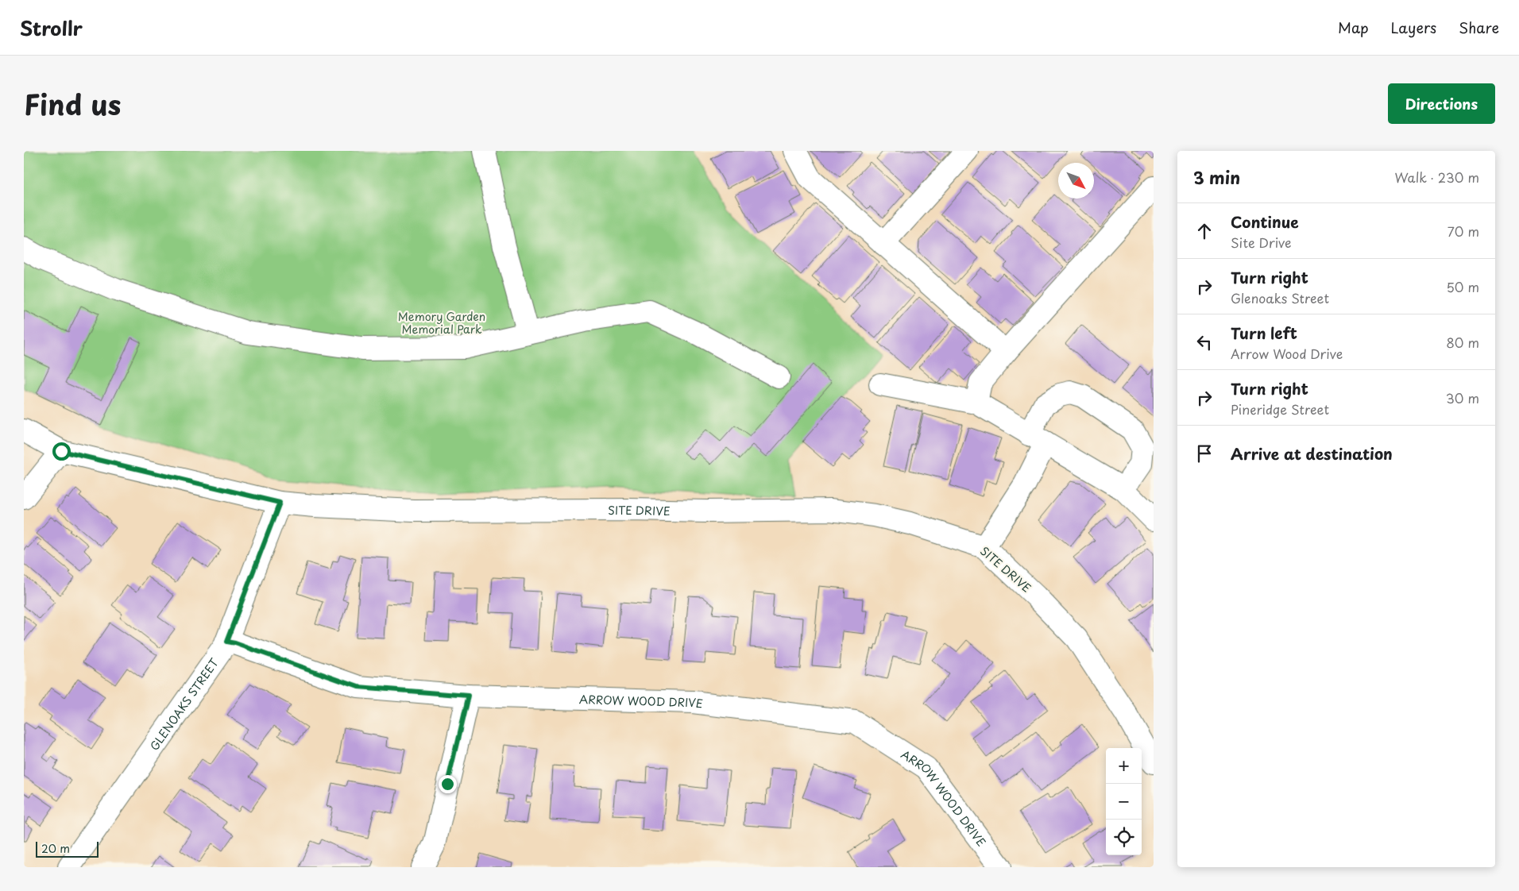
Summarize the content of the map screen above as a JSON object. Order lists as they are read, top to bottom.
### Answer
{
  "streets": {
    "street": ["SITE DRIVE", "ARROW WOOD DRIVE", "GLENOAKS STREET"]
  },
  "crossings": [
    ["SITE DRIVE", "GLENOAKS STREET"],
    ["ARROW WOOD DRIVE", "GLENOAKS STREET"]
  ],
  "parks": ["Memory Garden Memorial Park"],
  "scale_bar": "20 m",
  "north": "bottom right",
  "page": {
    "header": "Strollr",
    "nav": ["Map", "Layers", "Share"],
    "title": "Find us",
    "buttons": "Directions",
    "heading": ["3 min", "Walk · 230 m"],
    "list": [
      ["Continue", "Site Drive", "70 m"],
      ["Turn right", "Glenoaks Street", "50 m"],
      ["Turn left", "Arrow Wood Drive", "80 m"],
      ["Turn right", "Pineridge Street", "30 m"],
      "Arrive at destination"
    ],
    "map_buttons": ["+", "−"],
    "scale": "20 m"
  }
}
